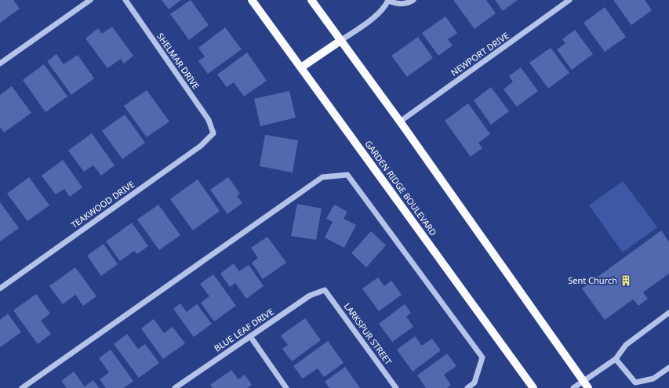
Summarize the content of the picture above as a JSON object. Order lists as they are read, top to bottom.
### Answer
{
  "streets": {
    "main road": ["GARDEN RIDGE BOULEVARD"],
    "street": [
      "NEWPORT DRIVE",
      "SHELMAR DRIVE",
      "TEAKWOOD DRIVE",
      "BLUE LEAF DRIVE",
      "LARKSPUR STREET"
    ]
  },
  "crossings": [
    ["SHELMAR DRIVE", "TEAKWOOD DRIVE"],
    ["BLUE LEAF DRIVE", "LARKSPUR STREET"]
  ],
  "places": {
    "building": ["Sent Church"]
  }
}
